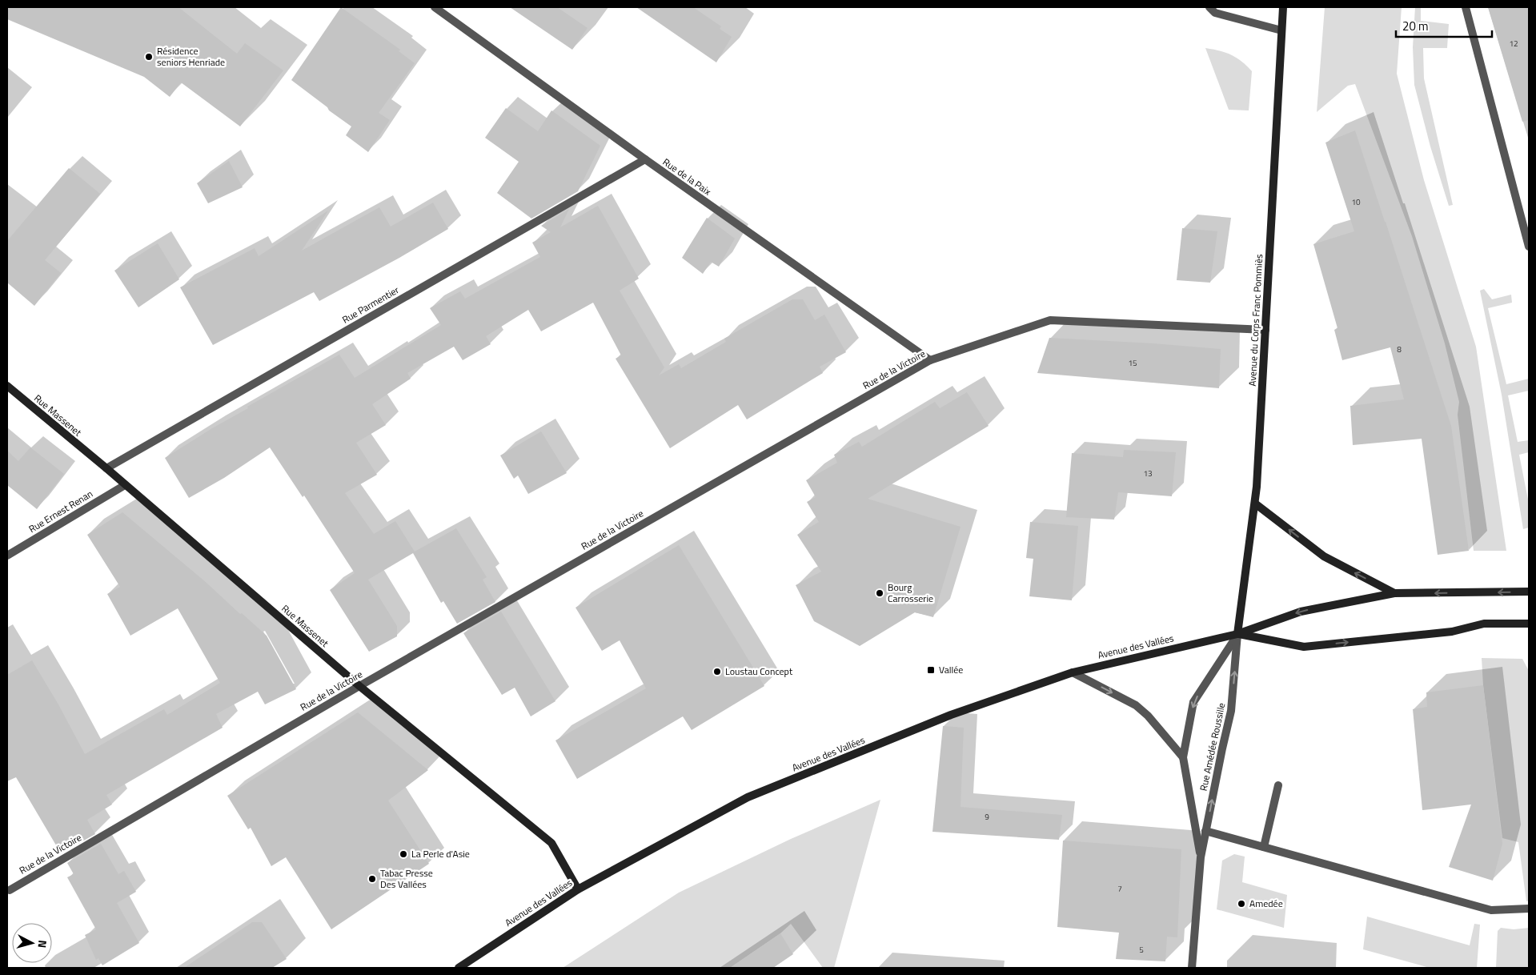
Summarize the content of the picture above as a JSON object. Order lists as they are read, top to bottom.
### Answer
{
  "streets": {
    "street": [
      "Rue de la Paix",
      "Rue Parmentier",
      "Avenue du Corps Franc Pommiès",
      "Rue de la Victoire",
      "Rue Massenet",
      "Rue Ernest Renan",
      "Avenue des Vallées",
      "Rue Amédée Roussille"
    ]
  },
  "crossings": [
    ["Rue de la Paix", "Rue Parmentier"],
    ["Rue de la Paix", "Rue de la Victoire"],
    ["Rue Parmentier", "Rue Massenet"],
    ["Avenue du Corps Franc Pommiès", "Rue de la Victoire"],
    ["Avenue du Corps Franc Pommiès", "Avenue des Vallées"],
    ["Avenue du Corps Franc Pommiès", "Rue Amédée Roussille"],
    ["Rue de la Victoire", "Rue Massenet"],
    ["Rue Massenet", "Rue Ernest Renan"],
    ["Rue Massenet", "Avenue des Vallées"],
    ["Avenue des Vallées", "Rue Amédée Roussille"]
  ],
  "places": {
    "other": [
      "Résidence seniors Henriade",
      "Bourg Carrosserie",
      "Loustau Concept",
      "La Perle d'Asie",
      "Tabac Presse Des Vallées",
      "Amedée"
    ],
    "transit": ["Vallée"]
  },
  "house_numbers": [
    "12",
    "10",
    "8",
    "15",
    "13",
    "9",
    "7",
    "5"
  ],
  "scale_bar": "20 m",
  "north": "right"
}
